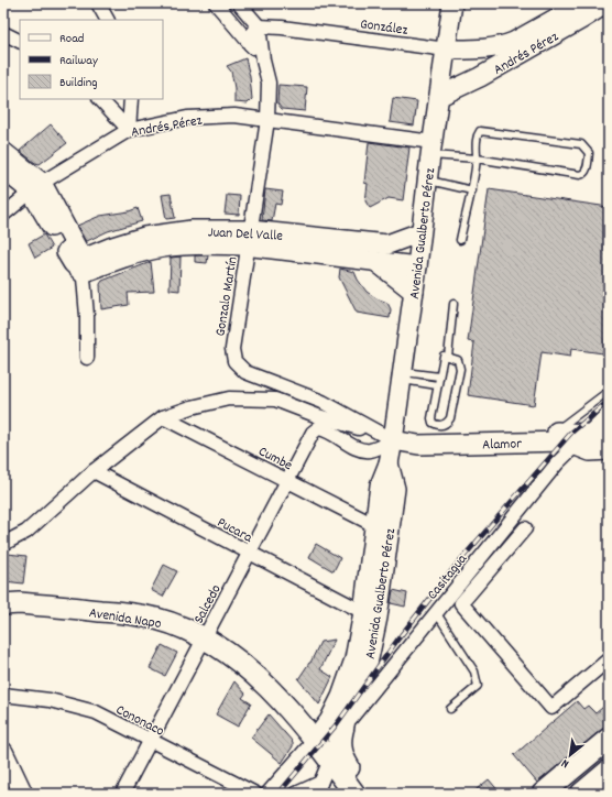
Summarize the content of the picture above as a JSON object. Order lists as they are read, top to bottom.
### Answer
{
  "streets": {
    "main road": [
      "Andrés Pérez",
      "Juan Del Valle",
      "Avenida Gualberto Pérez",
      "Alamor",
      "Avenida Napo"
    ],
    "street": [
      "González",
      "Gonzalo Martín",
      "Cumbe",
      "Pucara",
      "Casitagua",
      "Salcedo",
      "Cononaco"
    ]
  },
  "crossings": [
    ["González", "Andrés Pérez"],
    ["González", "Avenida Gualberto Pérez"],
    ["González", "Gonzalo Martín"],
    ["Andrés Pérez", "Avenida Gualberto Pérez"],
    ["Andrés Pérez", "Gonzalo Martín"],
    ["Juan Del Valle", "Avenida Gualberto Pérez"],
    ["Juan Del Valle", "Gonzalo Martín"],
    ["Avenida Gualberto Pérez", "Gonzalo Martín"],
    ["Avenida Gualberto Pérez", "Alamor"],
    ["Avenida Gualberto Pérez", "Cumbe"],
    ["Avenida Gualberto Pérez", "Pucara"],
    ["Avenida Gualberto Pérez", "Casitagua"],
    ["Avenida Gualberto Pérez", "Avenida Napo"],
    ["Gonzalo Martín", "Alamor"],
    ["Alamor", "Casitagua"],
    ["Alamor", "Salcedo"],
    ["Cumbe", "Salcedo"],
    ["Pucara", "Salcedo"],
    ["Salcedo", "Avenida Napo"],
    ["Salcedo", "Cononaco"]
  ],
  "legend": ["Road", "Railway", "Building"],
  "north": "bottom left"
}
